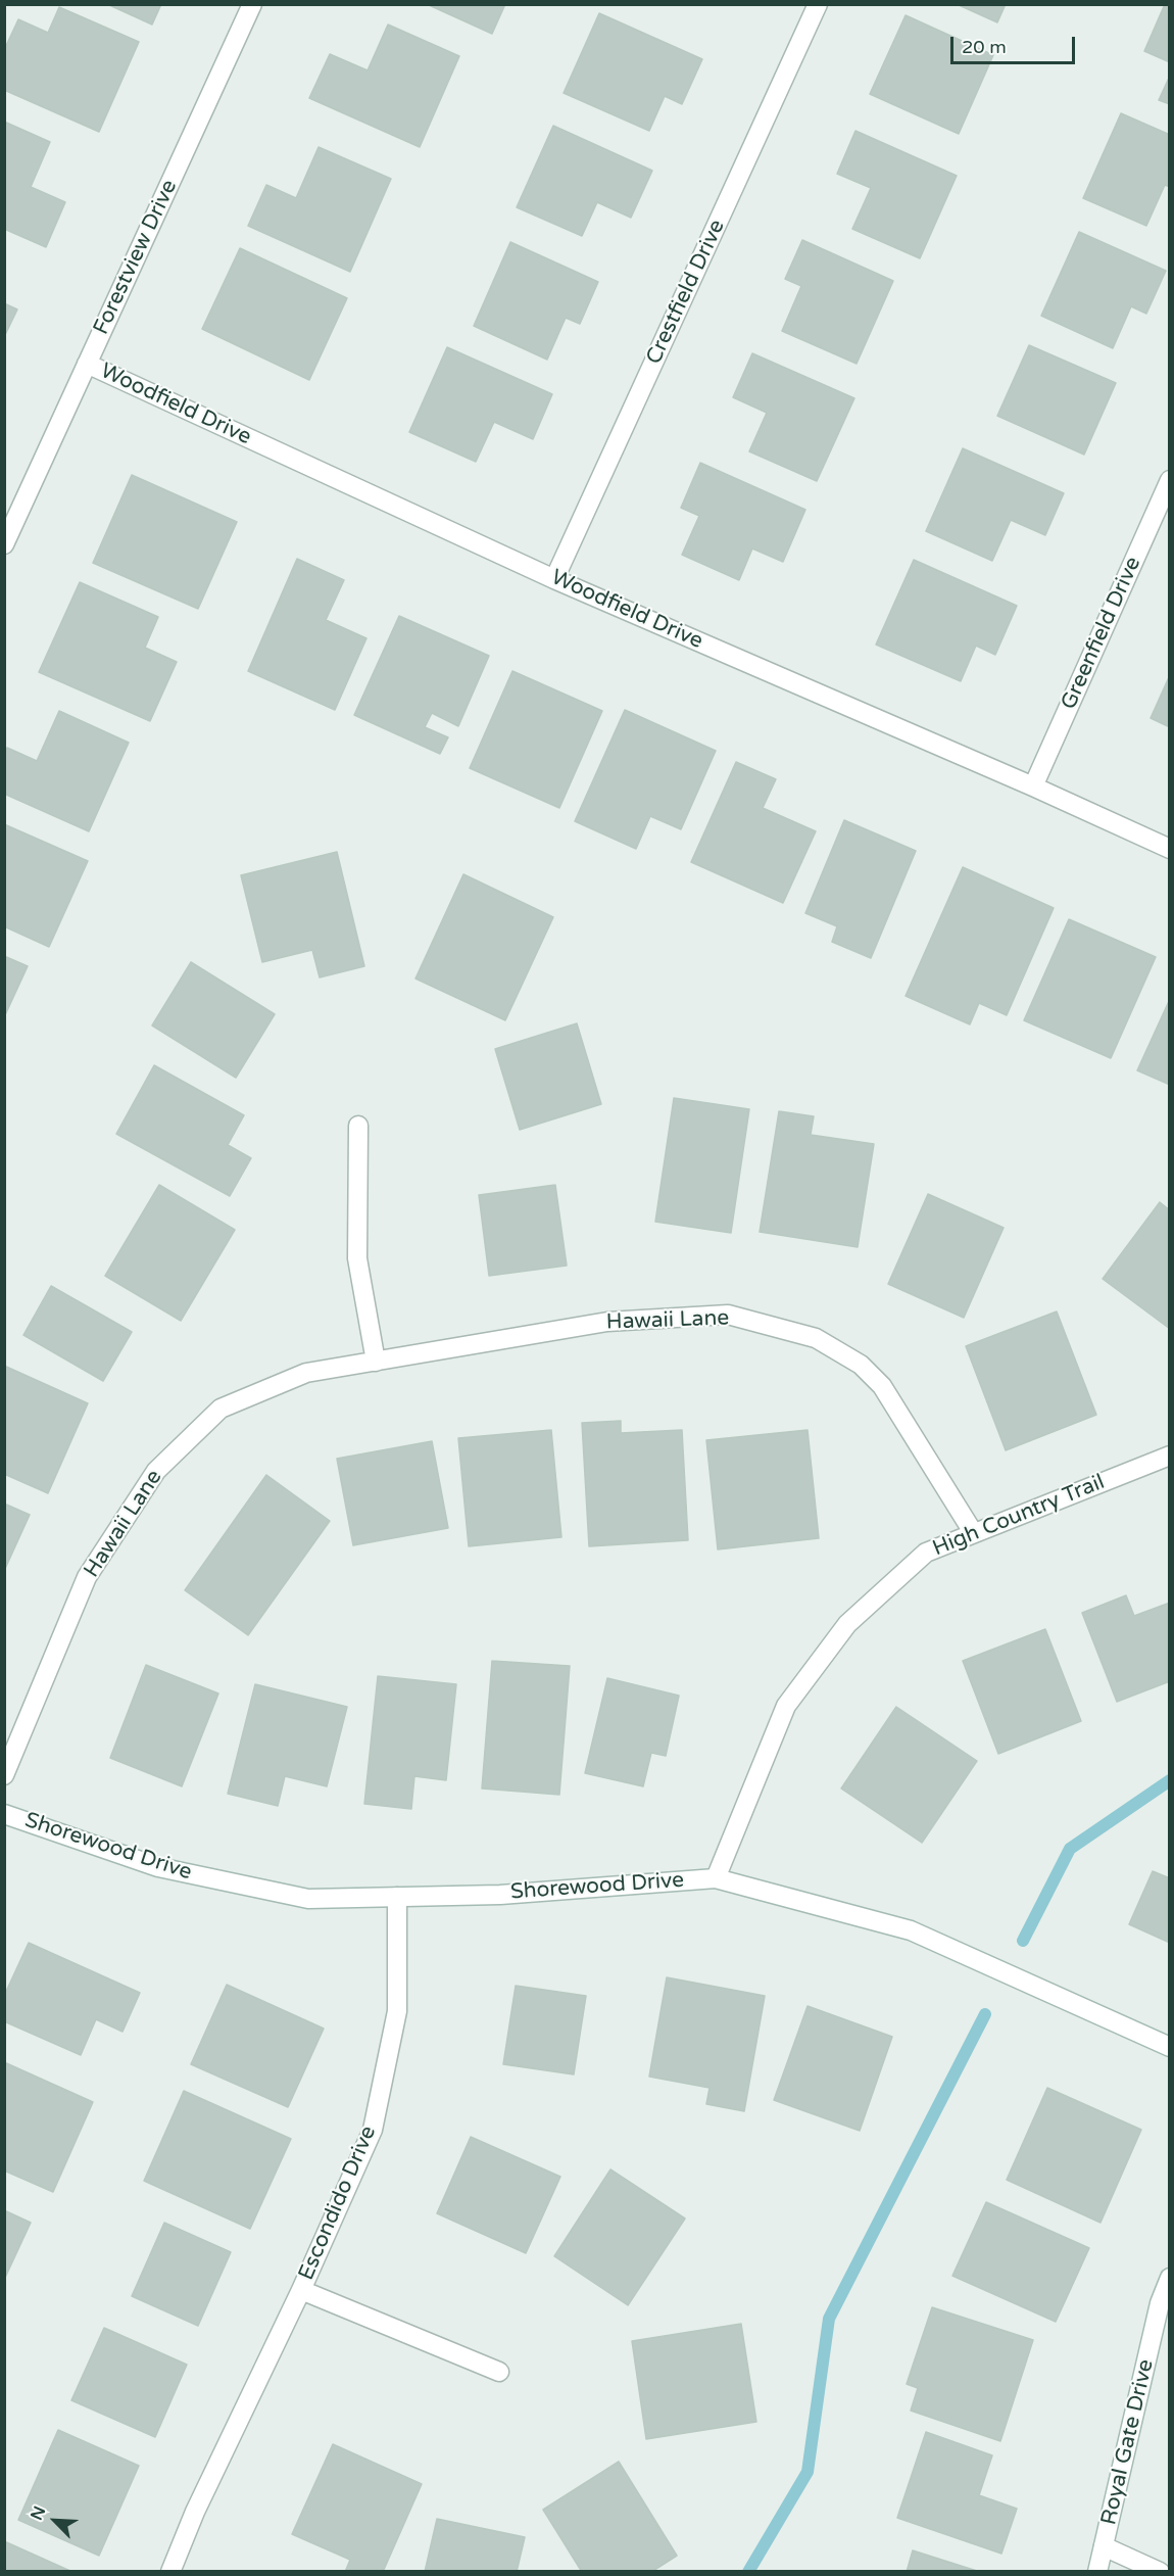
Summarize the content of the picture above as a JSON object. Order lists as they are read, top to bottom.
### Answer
{
  "streets": {
    "street": [
      "Forestview Drive",
      "Crestfield Drive",
      "Woodfield Drive",
      "Greenfield Drive",
      "Hawaii Lane",
      "High Country Trail",
      "Shorewood Drive",
      "Escondido Drive",
      "Royal Gate Drive"
    ]
  },
  "crossings": [
    ["Forestview Drive", "Woodfield Drive"],
    ["Crestfield Drive", "Woodfield Drive"],
    ["Woodfield Drive", "Greenfield Drive"],
    ["Hawaii Lane", "High Country Trail"],
    ["High Country Trail", "Shorewood Drive"],
    ["Shorewood Drive", "Escondido Drive"]
  ],
  "scale_bar": "20 m",
  "north": "top left"
}
